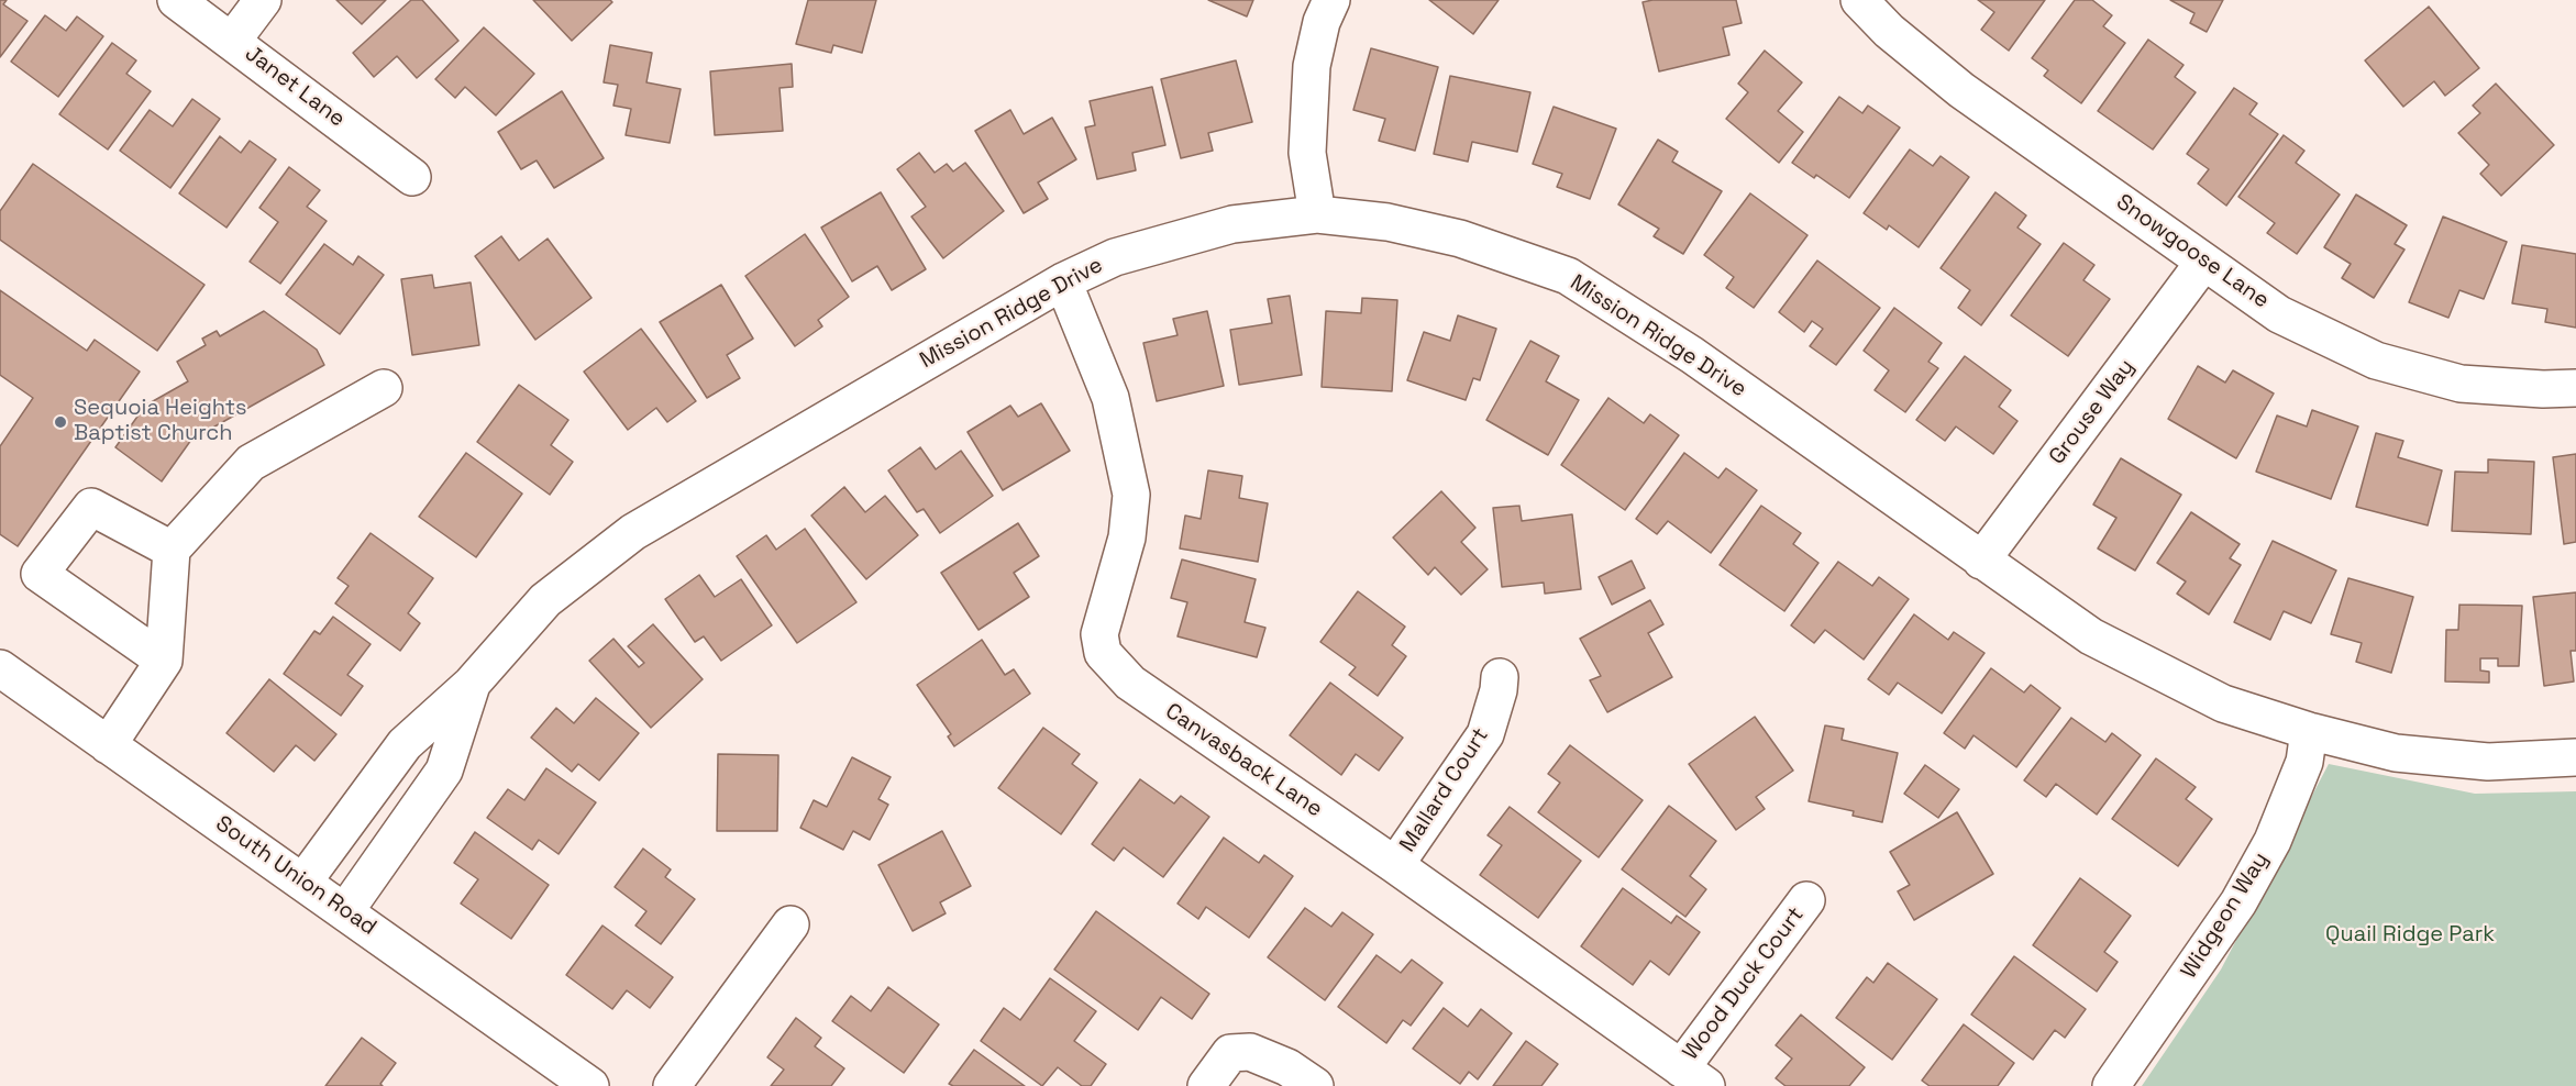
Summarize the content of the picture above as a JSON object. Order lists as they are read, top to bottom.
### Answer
{
  "streets": {
    "street": [
      "Janet Lane",
      "Snowgoose Lane",
      "Mission Ridge Drive",
      "Grouse Way",
      "Canvasback Lane",
      "Mallard Court",
      "South Union Road",
      "Widgeon Way",
      "Wood Duck Court"
    ]
  },
  "crossings": [
    ["Snowgoose Lane", "Grouse Way"],
    ["Mission Ridge Drive", "Grouse Way"],
    ["Mission Ridge Drive", "Canvasback Lane"],
    ["Mission Ridge Drive", "South Union Road"],
    ["Mission Ridge Drive", "Widgeon Way"],
    ["Canvasback Lane", "Mallard Court"],
    ["Canvasback Lane", "Wood Duck Court"]
  ],
  "parks": ["Quail Ridge Park"],
  "places": ["Sequoia Heights Baptist Church"]
}
